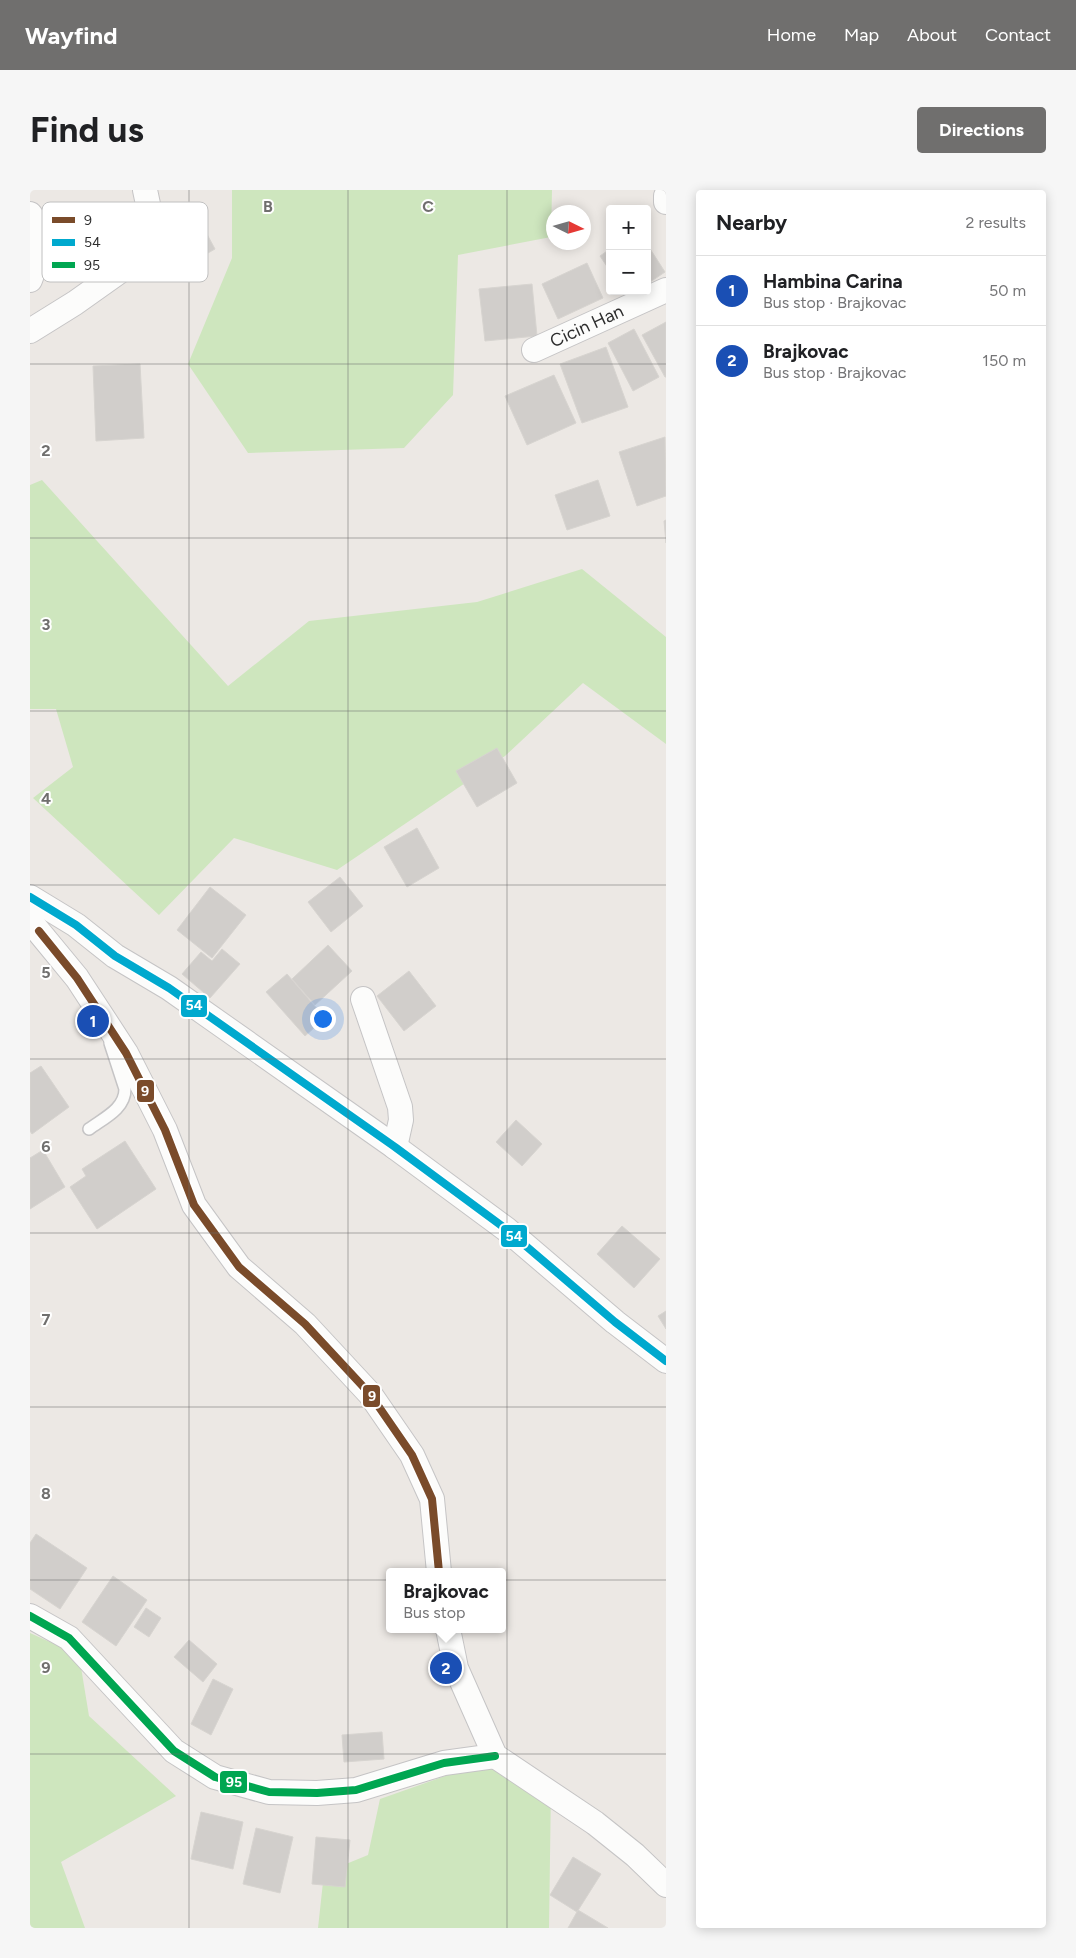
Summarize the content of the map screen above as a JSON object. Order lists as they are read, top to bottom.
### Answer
{
  "streets": {
    "street": ["Cicin Han"]
  },
  "lines": ["transit line 54", "transit line 9", "transit line 95"],
  "legend": ["9", "54", "95"],
  "north": "right",
  "page": {
    "header": "Wayfind",
    "nav": [
      "Home",
      "Map",
      "About",
      "Contact"
    ],
    "buttons": "Directions",
    "title": "Find us",
    "heading": ["Nearby", "2 results"],
    "map_buttons": ["+", "−"],
    "list": [
      {
        "mark": "1",
        "name": "Hambina Carina",
        "note": "Bus stop · Brajkovac",
        "value": "50 m"
      },
      {
        "mark": "2",
        "name": "Brajkovac",
        "note": "Bus stop · Brajkovac",
        "value": "150 m"
      }
    ],
    "pins": ["1", "2"],
    "popup": ["Brajkovac", "Bus stop"]
  },
  "grid": {
    "columns": ["B", "C"],
    "rows": [
      "2",
      "3",
      "4",
      "5",
      "6",
      "7",
      "8",
      "9"
    ]
  }
}
